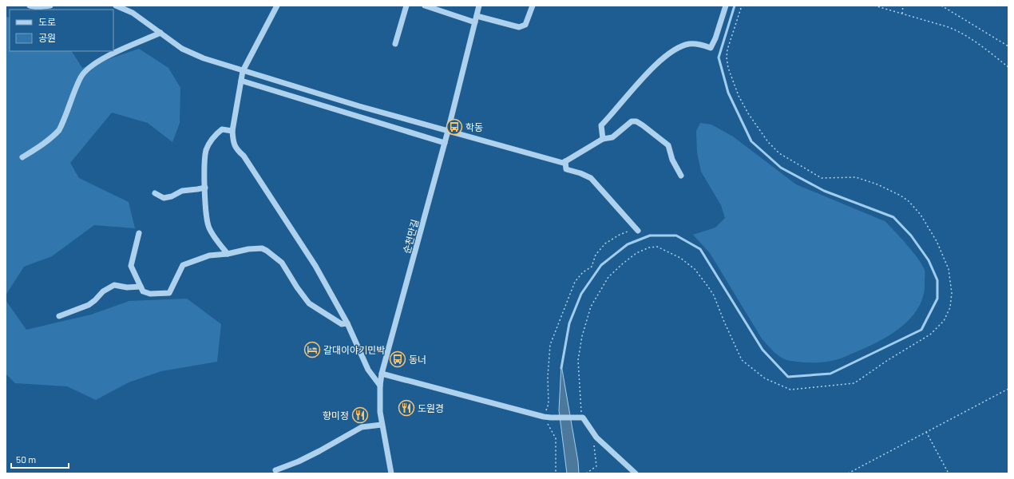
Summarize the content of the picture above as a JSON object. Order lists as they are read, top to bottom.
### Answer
{
  "streets": {
    "street": ["순천만길"]
  },
  "places": {
    "bus stop": ["학동", "동너"],
    "hotel": ["갈대이야기민박"],
    "restaurant": ["도원경", "향미정"]
  },
  "legend": ["도로", "공원"],
  "scale_bar": "50 m"
}
